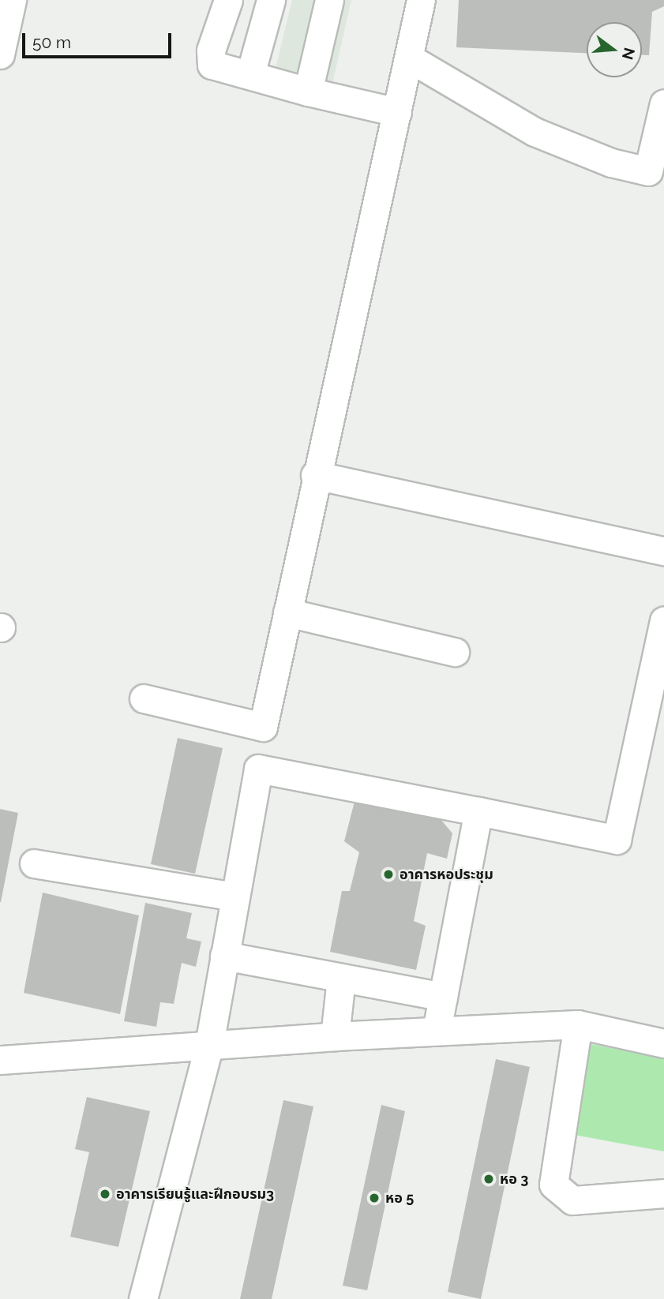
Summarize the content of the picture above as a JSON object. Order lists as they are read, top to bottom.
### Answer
{
  "places": [
    "อาคารหอประชุม",
    "หอ 3",
    "อาคารเรียนรู้และฝึกอบรม3",
    "หอ 5"
  ],
  "scale_bar": "50 m",
  "north": "right"
}
